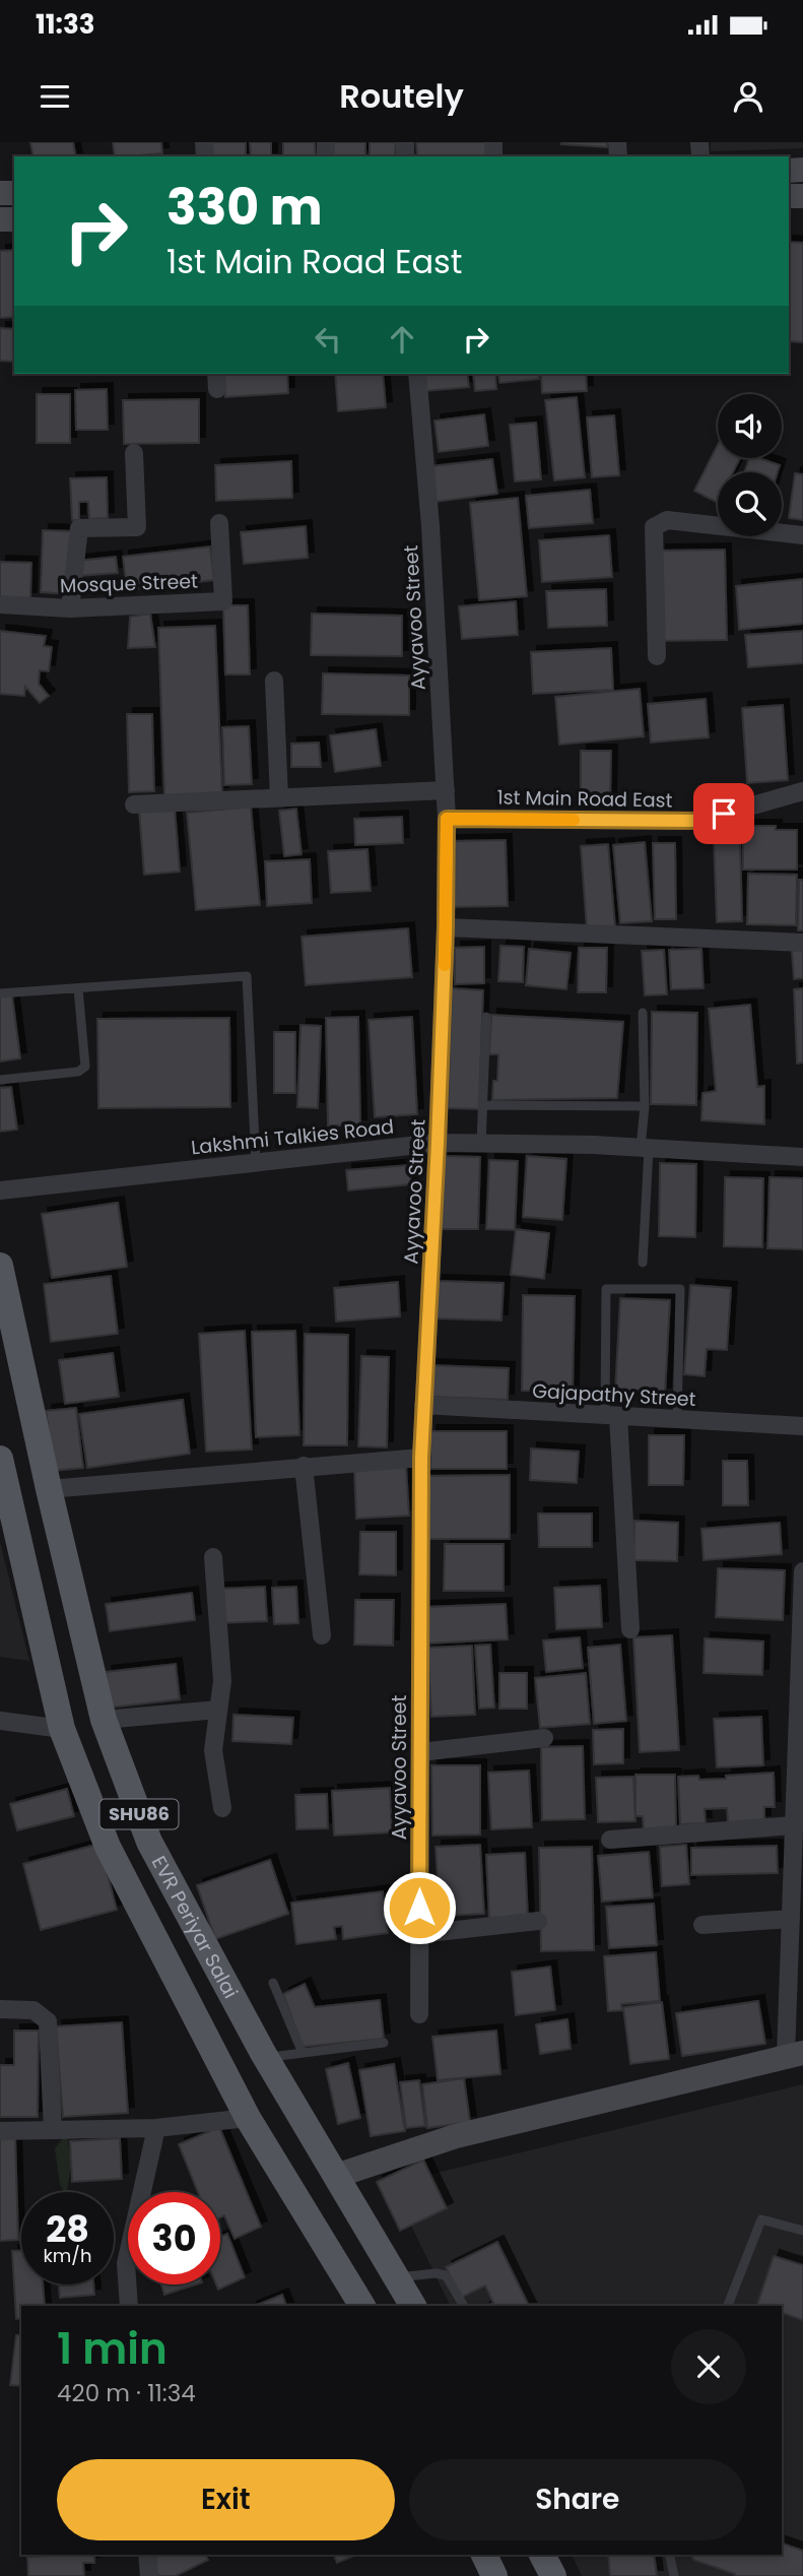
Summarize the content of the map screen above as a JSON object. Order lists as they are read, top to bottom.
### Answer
{
  "streets": {
    "main road": ["SHU86", "EVR Periyar Salai"],
    "street": [
      "Mosque Street",
      "Ayyavoo Street",
      "1st Main Road East",
      "Lakshmi Talkies Road",
      "Gajapathy Street"
    ]
  },
  "crossings": [
    ["Ayyavoo Street", "1st Main Road East"],
    ["Ayyavoo Street", "Lakshmi Talkies Road"],
    ["Ayyavoo Street", "Gajapathy Street"]
  ],
  "page": {
    "status": "11:33",
    "header": "Routely",
    "turn": ["330 m", "1st Main Road East"],
    "speed": "28 km/h",
    "limit": "30",
    "heading": ["1 min", "420 m · 11:34"],
    "buttons": ["Exit", "Share"]
  }
}
